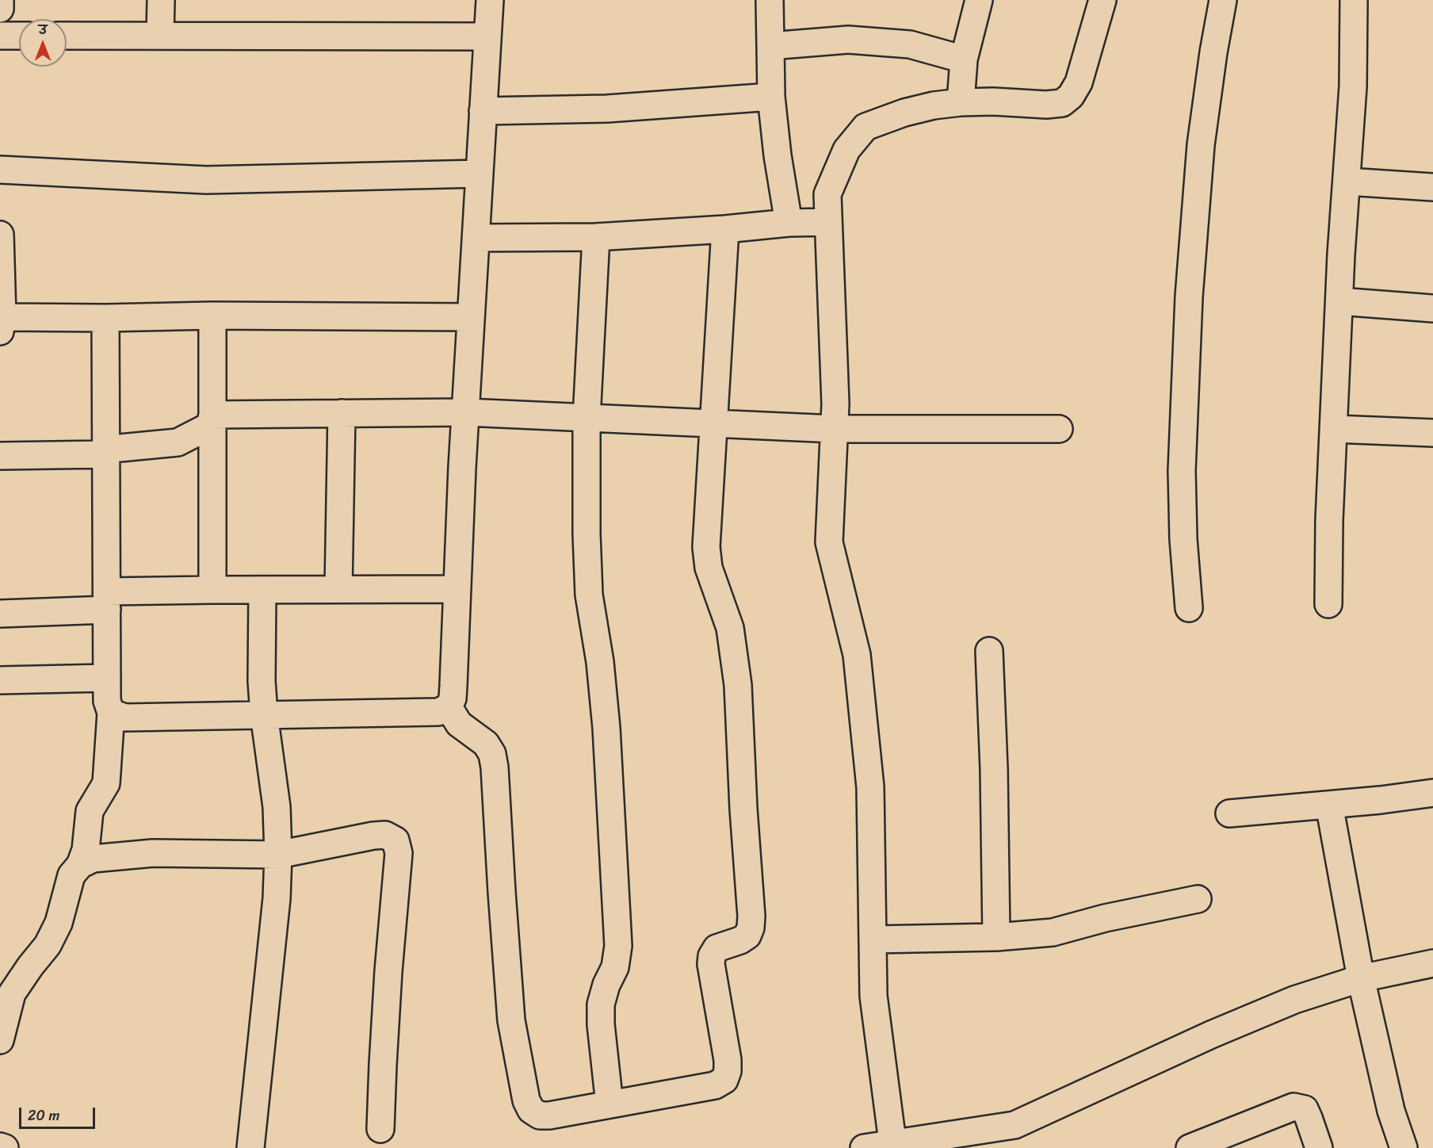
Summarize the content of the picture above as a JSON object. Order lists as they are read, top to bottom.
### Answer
{
  "scale_bar": "20 m",
  "north": "top"
}
